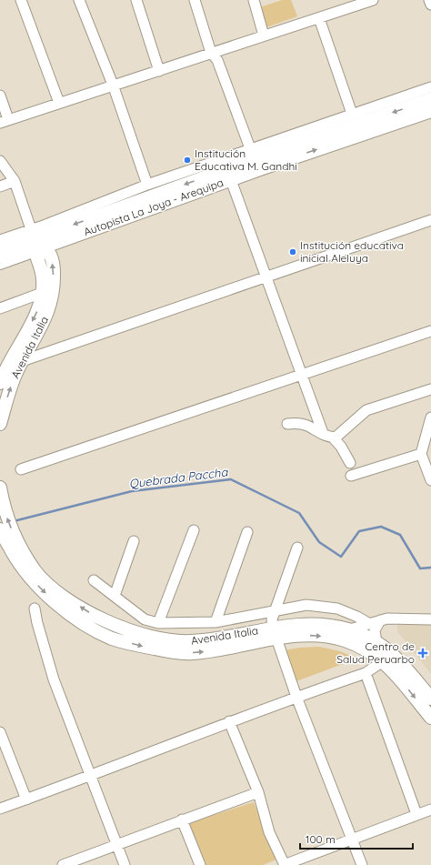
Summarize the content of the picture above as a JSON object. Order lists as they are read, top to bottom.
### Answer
{
  "streets": {
    "main road": ["Autopista La Joya - Arequipa", "Avenida Italia"]
  },
  "crossings": [
    ["Autopista La Joya - Arequipa", "Avenida Italia"]
  ],
  "water": ["Quebrada Paccha"],
  "places": {
    "other": ["Institución Educativa M. Gandhi", "Institución educativa inicial Aleluya"],
    "health": ["Centro de Salud Peruarbo"]
  },
  "scale_bar": "100 m"
}
